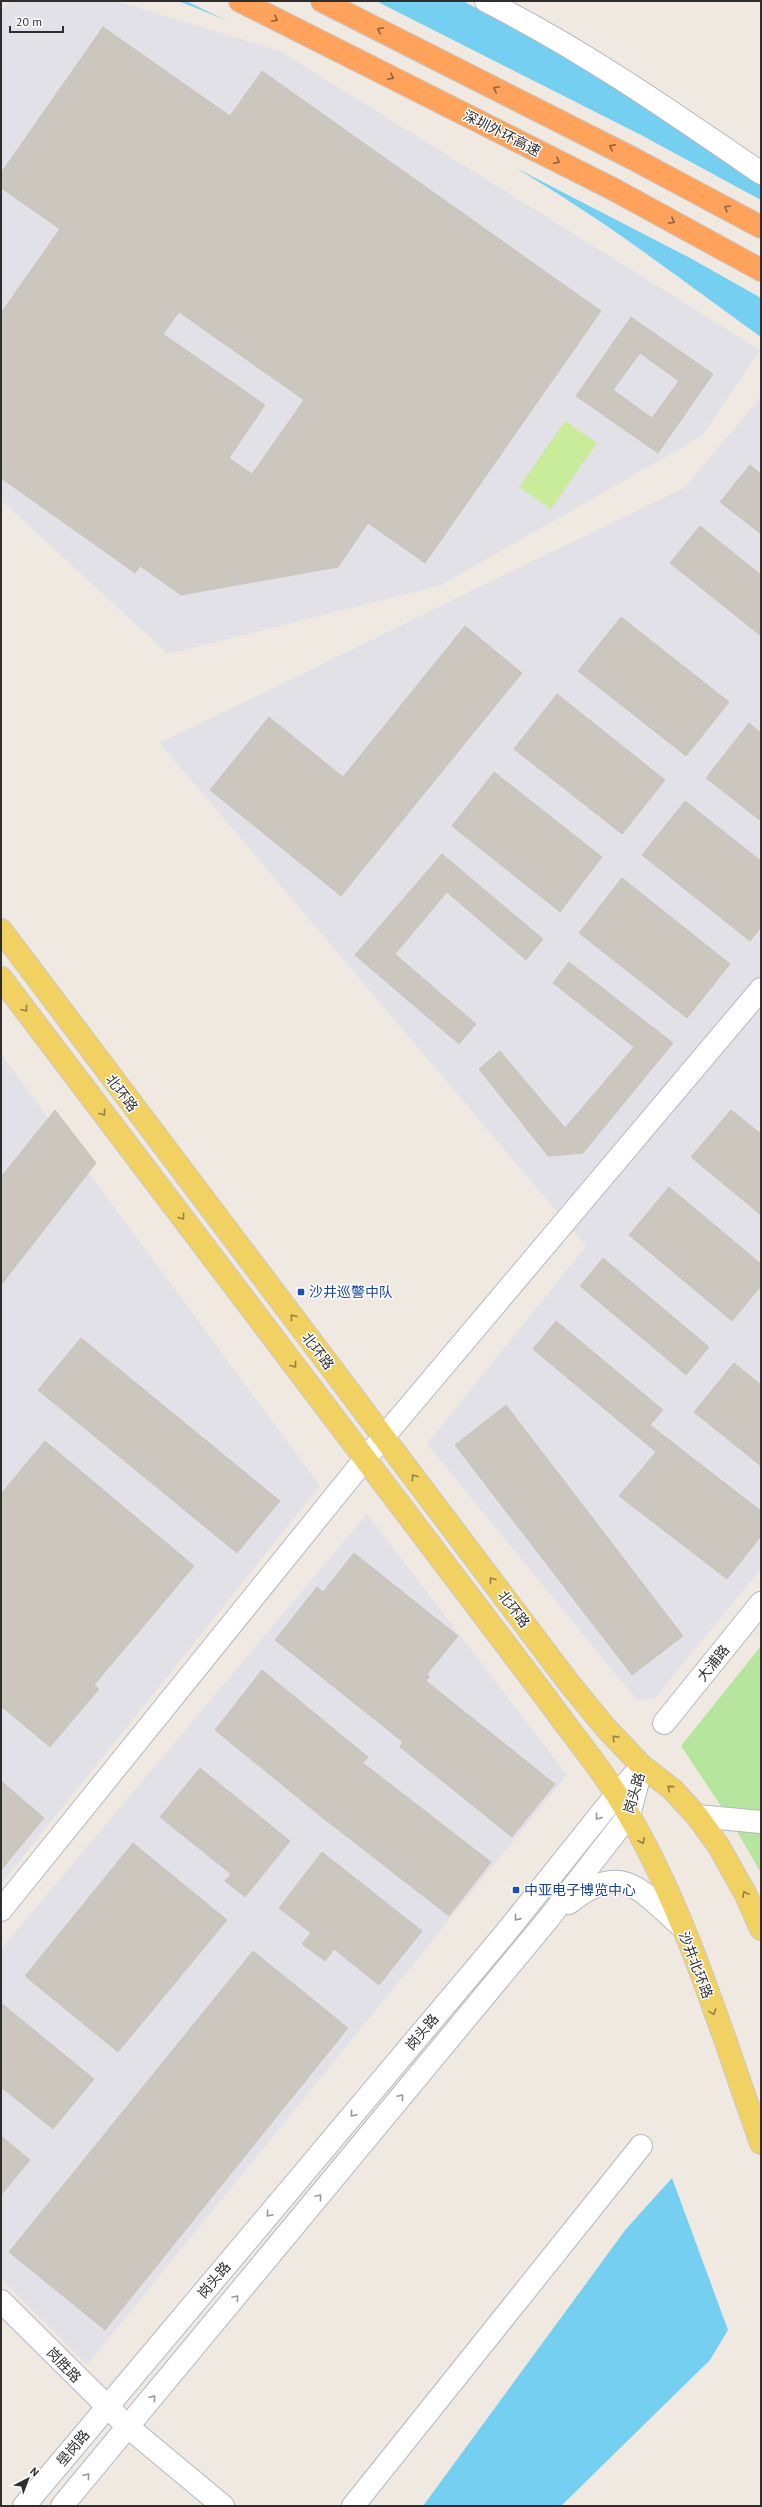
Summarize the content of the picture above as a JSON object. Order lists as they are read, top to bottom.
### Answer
{
  "streets": {
    "highway": ["深圳外环高速"],
    "main road": ["北环路", "沙井北环路"],
    "street": [
      "大浦路",
      "岗头路",
      "岗胜路",
      "壆岗路"
    ]
  },
  "crossings": [
    ["北环路", "岗头路"],
    ["北环路", "沙井北环路"],
    ["岗头路", "沙井北环路"],
    ["岗头路", "岗胜路"],
    ["岗头路", "壆岗路"],
    ["岗胜路", "壆岗路"]
  ],
  "places": {
    "transit": ["沙井巡警中队", "中亚电子博览中心"]
  },
  "scale_bar": "20 m",
  "north": "top right"
}
